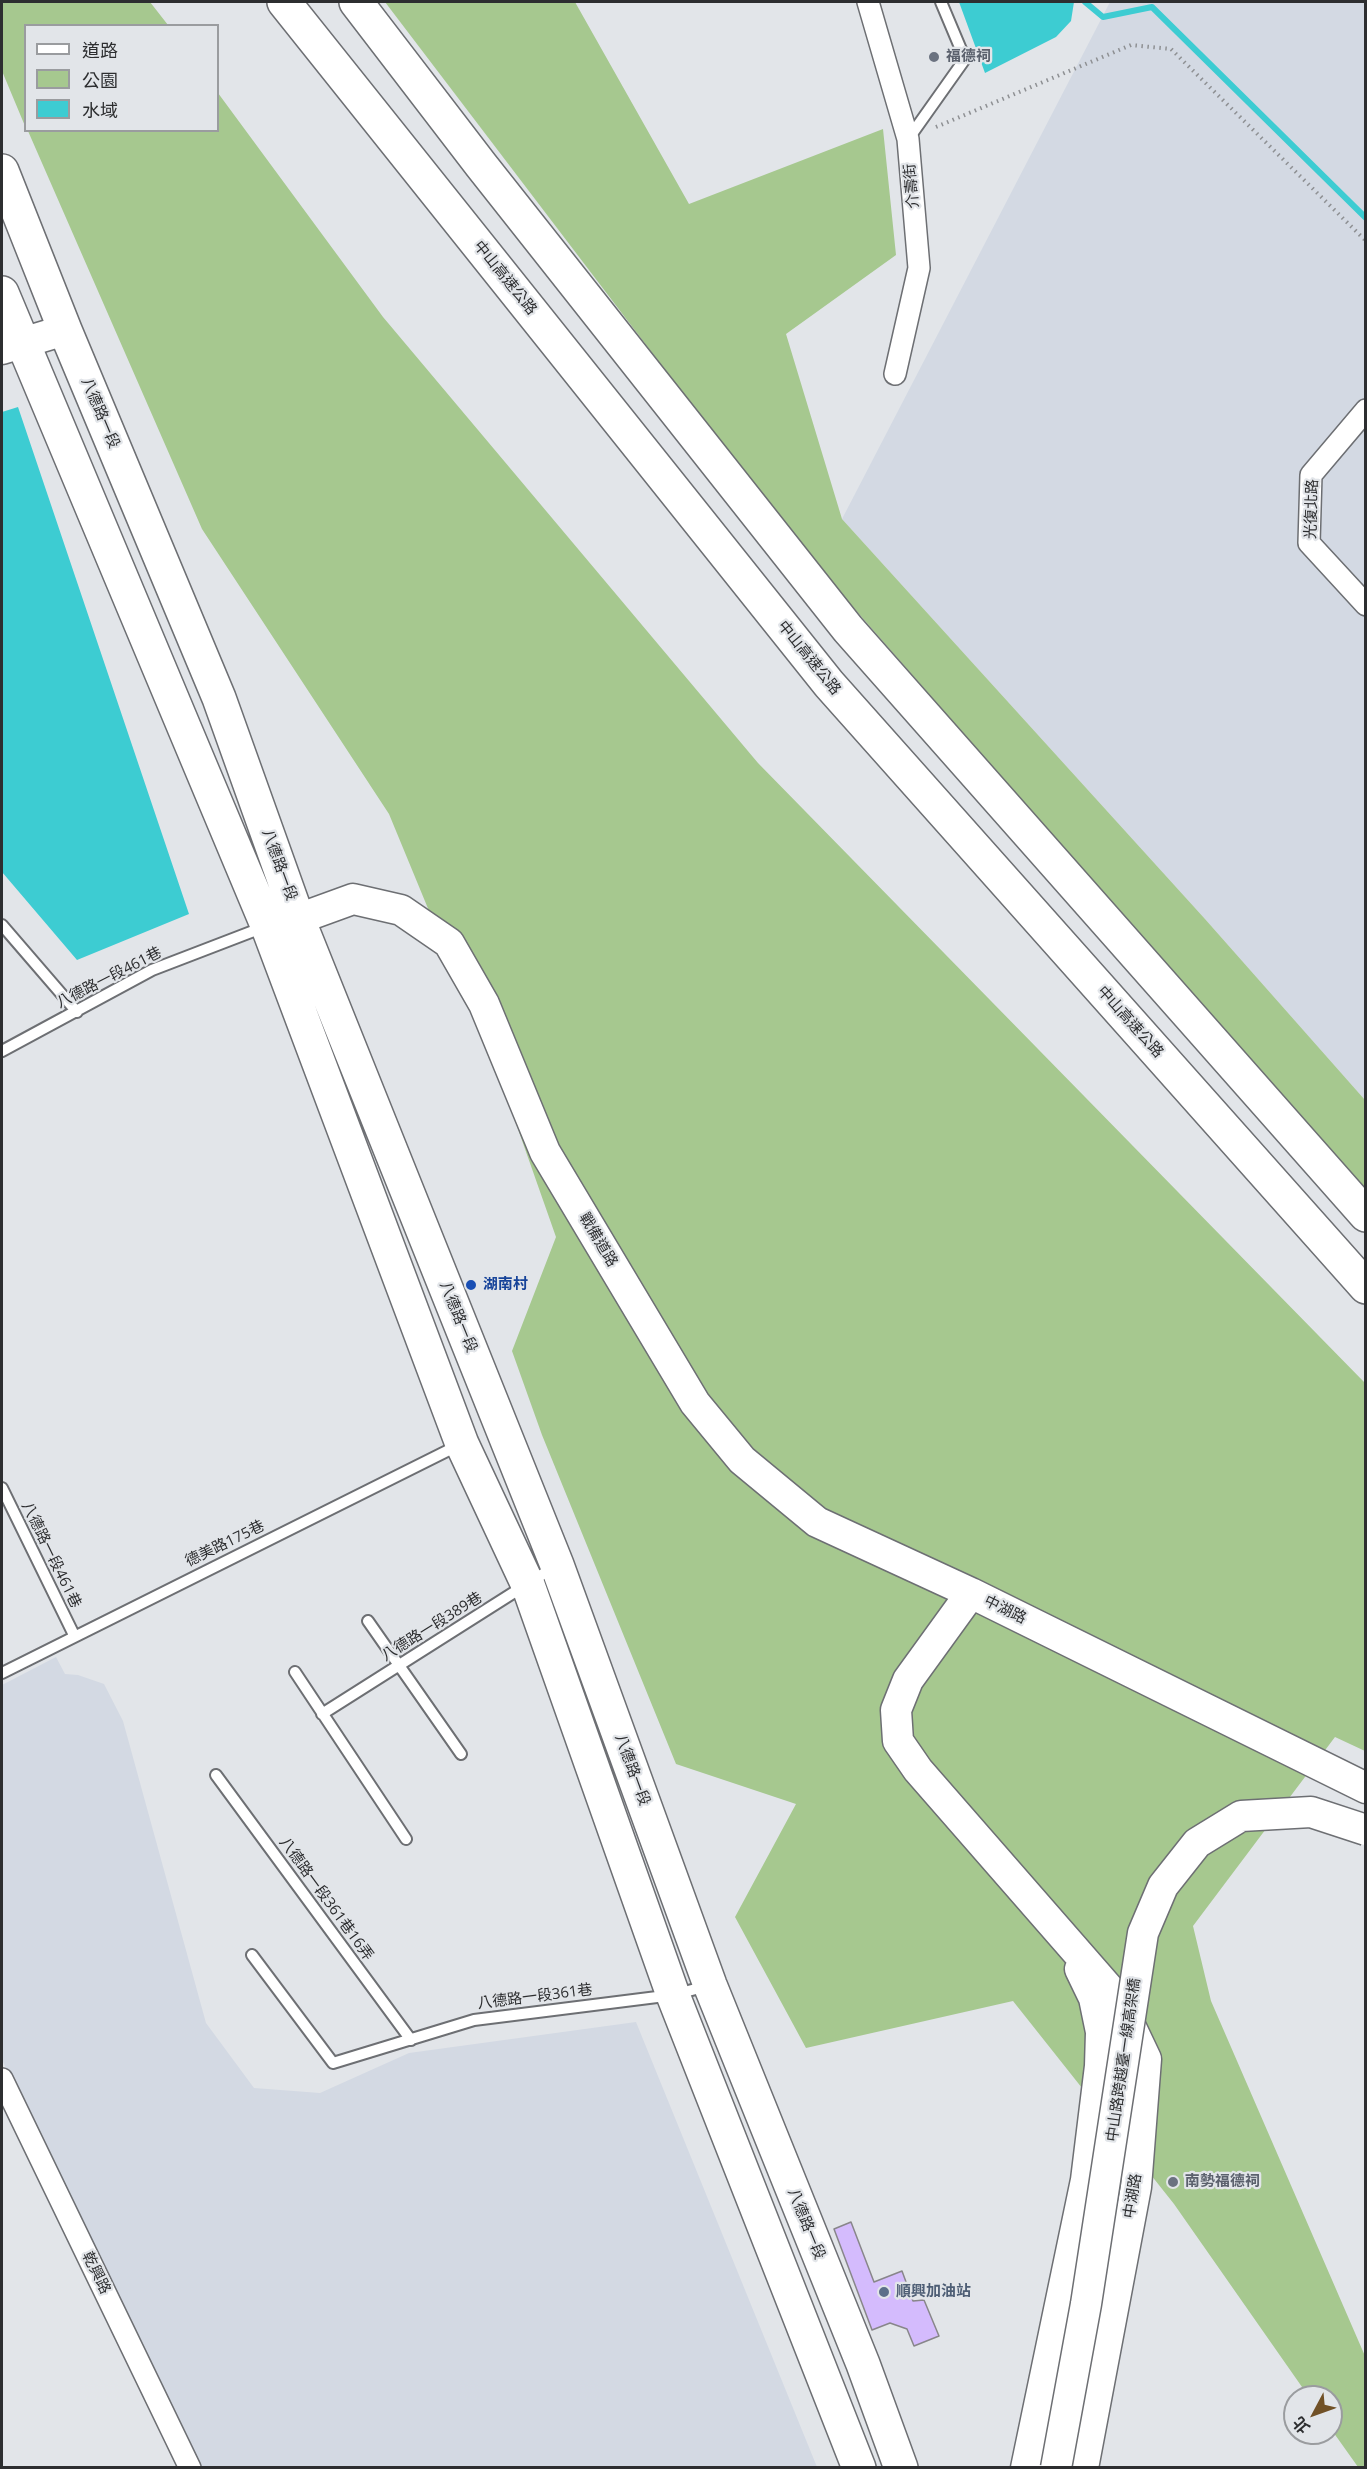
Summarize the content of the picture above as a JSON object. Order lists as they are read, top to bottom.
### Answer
{
  "streets": {
    "main road": ["中山高速公路", "八德路一段"],
    "street": [
      "介壽街",
      "光復北路",
      "戰備道路",
      "中湖路",
      "中山路跨越臺一線高架橋",
      "乾興路"
    ],
    "lane": [
      "八德路一段461巷",
      "德美路175巷",
      "八德路一段389巷",
      "八德路一段361巷16弄",
      "八德路一段361巷"
    ]
  },
  "crossings": [
    ["八德路一段", "戰備道路"],
    ["八德路一段", "八德路一段389巷"],
    ["八德路一段", "八德路一段361巷"],
    ["八德路一段461巷", "戰備道路"],
    ["八德路一段461巷", "德美路175巷"],
    ["戰備道路", "中湖路"],
    ["八德路一段361巷16弄", "八德路一段361巷"]
  ],
  "places": [
    "福德祠",
    "湖南村",
    "南勢福德祠",
    "順興加油站"
  ],
  "legend": ["道路", "公園", "水域"],
  "north": "bottom left"
}
